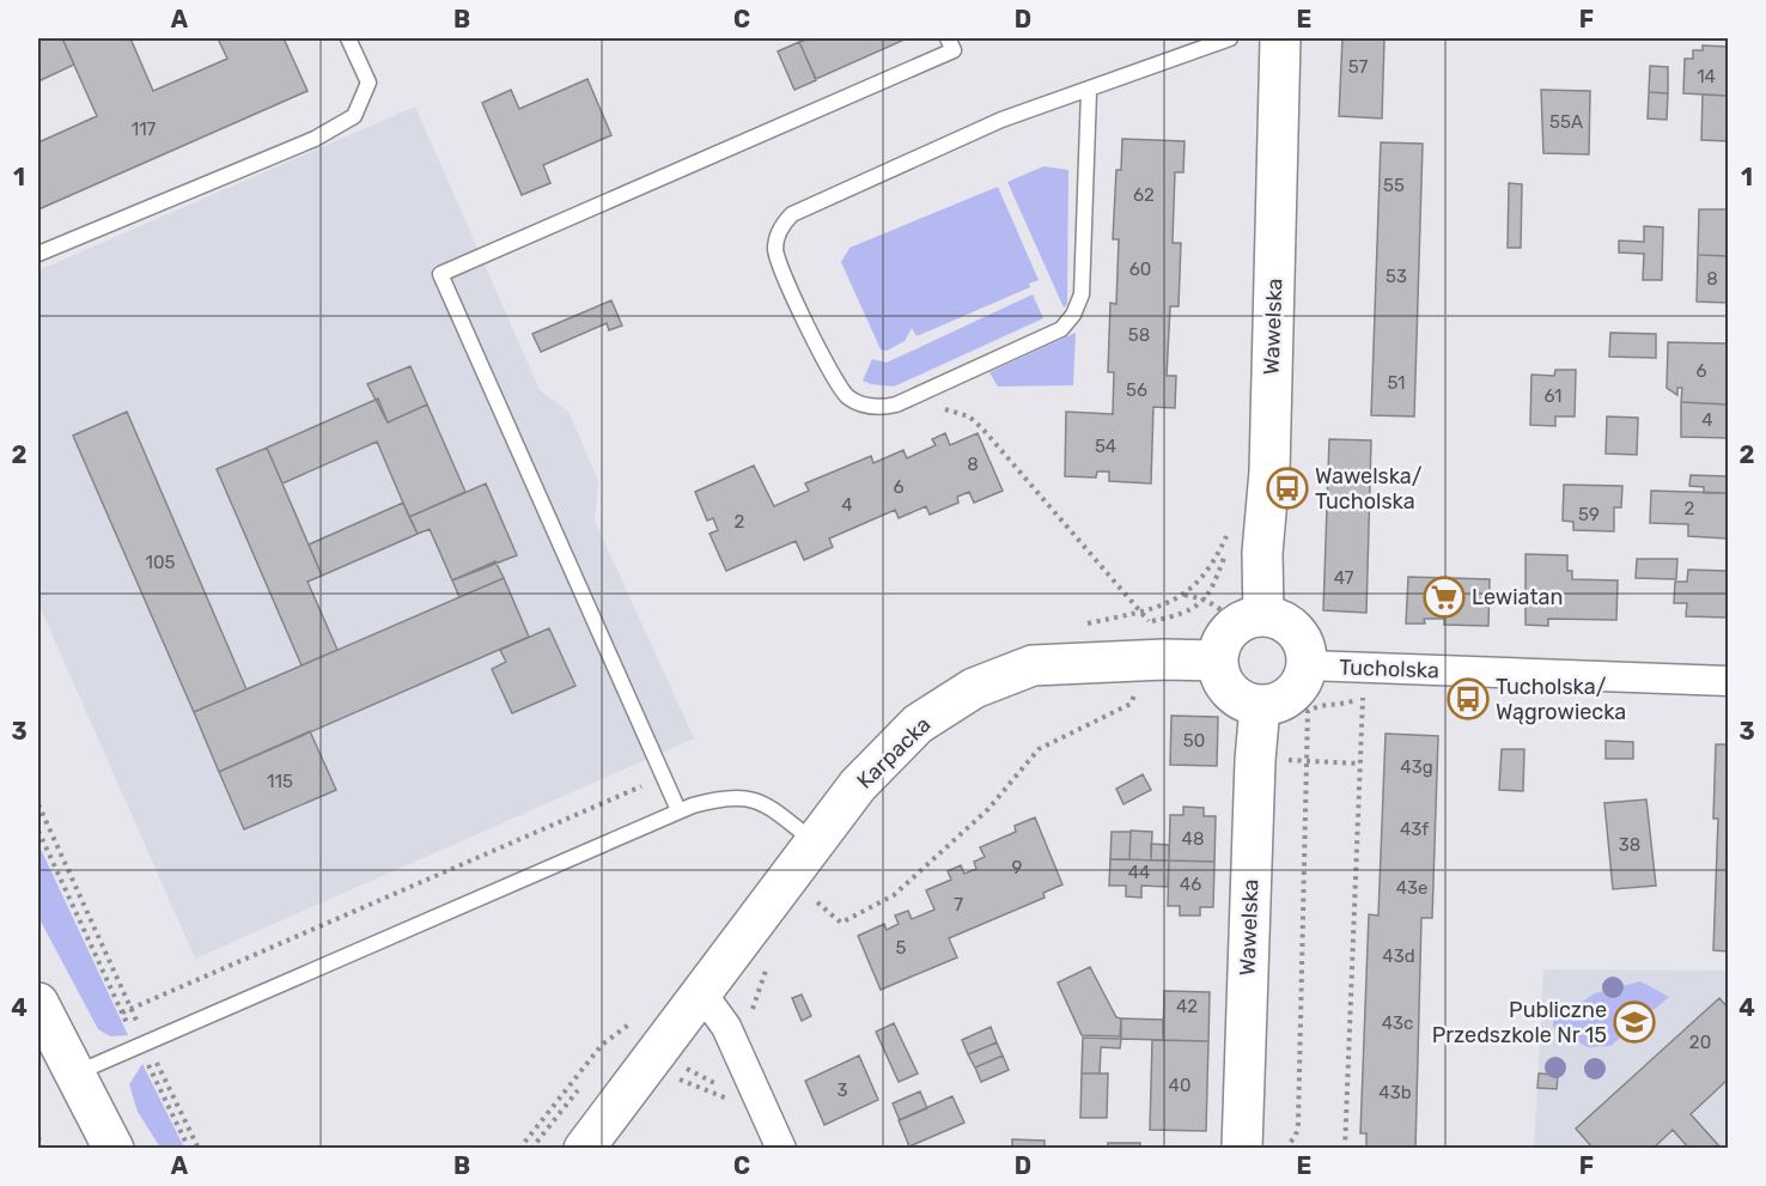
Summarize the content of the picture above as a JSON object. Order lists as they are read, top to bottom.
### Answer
{
  "streets": {
    "street": ["Wawelska", "Tucholska", "Karpacka"]
  },
  "crossings": [
    ["Wawelska", "Tucholska"],
    ["Wawelska", "Karpacka"],
    ["Tucholska", "Karpacka"]
  ],
  "places": {
    "bus stop": ["Wawelska/ Tucholska", "Tucholska/ Wągrowiecka"],
    "supermarket": ["Lewiatan"],
    "school or university": ["Publiczne Przedszkole Nr 15"]
  },
  "house_numbers": [
    "57",
    "14",
    "55A",
    "117",
    "55",
    "62",
    "60",
    "53",
    "8",
    "58",
    "6",
    "51",
    "56",
    "61",
    "4",
    "54",
    "8",
    "6",
    "4",
    "2",
    "59",
    "2",
    "105",
    "47",
    "50",
    "43g",
    "115",
    "43f",
    "48",
    "38",
    "9",
    "44",
    "46",
    "43e",
    "7",
    "5",
    "43d",
    "42",
    "43c",
    "20",
    "40",
    "3",
    "43b"
  ],
  "grid": {
    "columns": [
      "A",
      "B",
      "C",
      "D",
      "E",
      "F"
    ],
    "rows": [
      "1",
      "2",
      "3",
      "4"
    ]
  }
}
